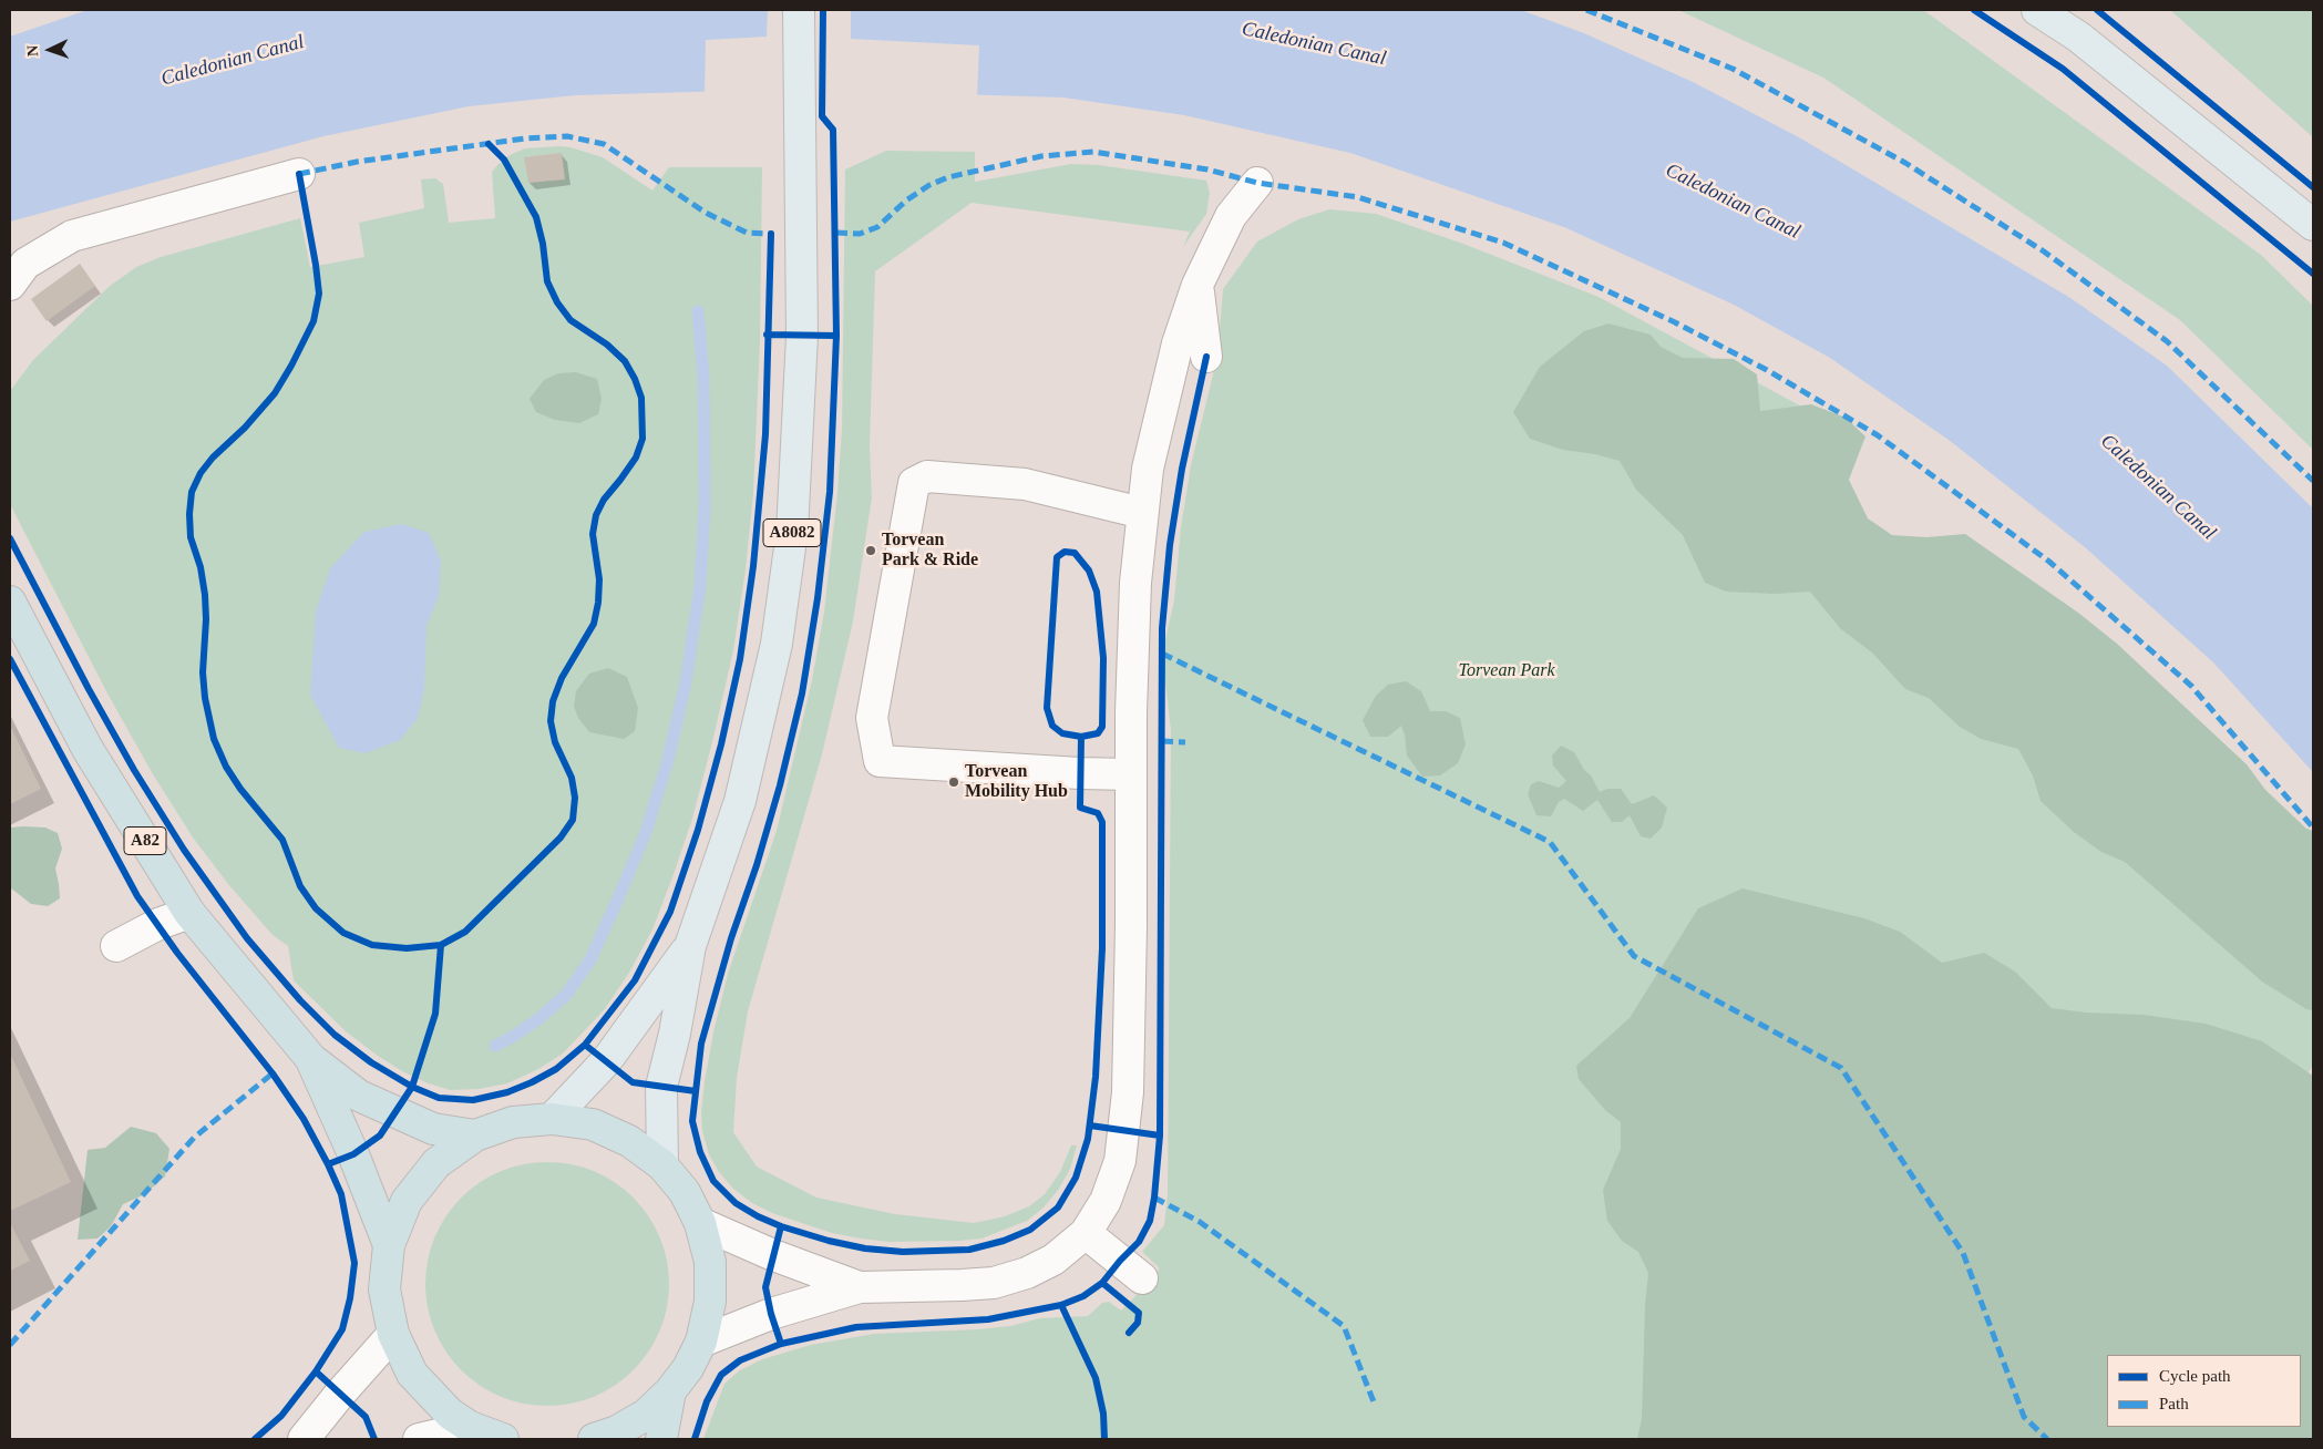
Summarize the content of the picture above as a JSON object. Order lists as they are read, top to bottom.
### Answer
{
  "streets": {
    "highway": ["A82"],
    "main road": ["A8082"]
  },
  "water": ["Caledonian Canal"],
  "parks": ["Torvean Park"],
  "places": ["Torvean Park & Ride", "Torvean Mobility Hub"],
  "legend": ["Cycle path", "Path"],
  "north": "left"
}
